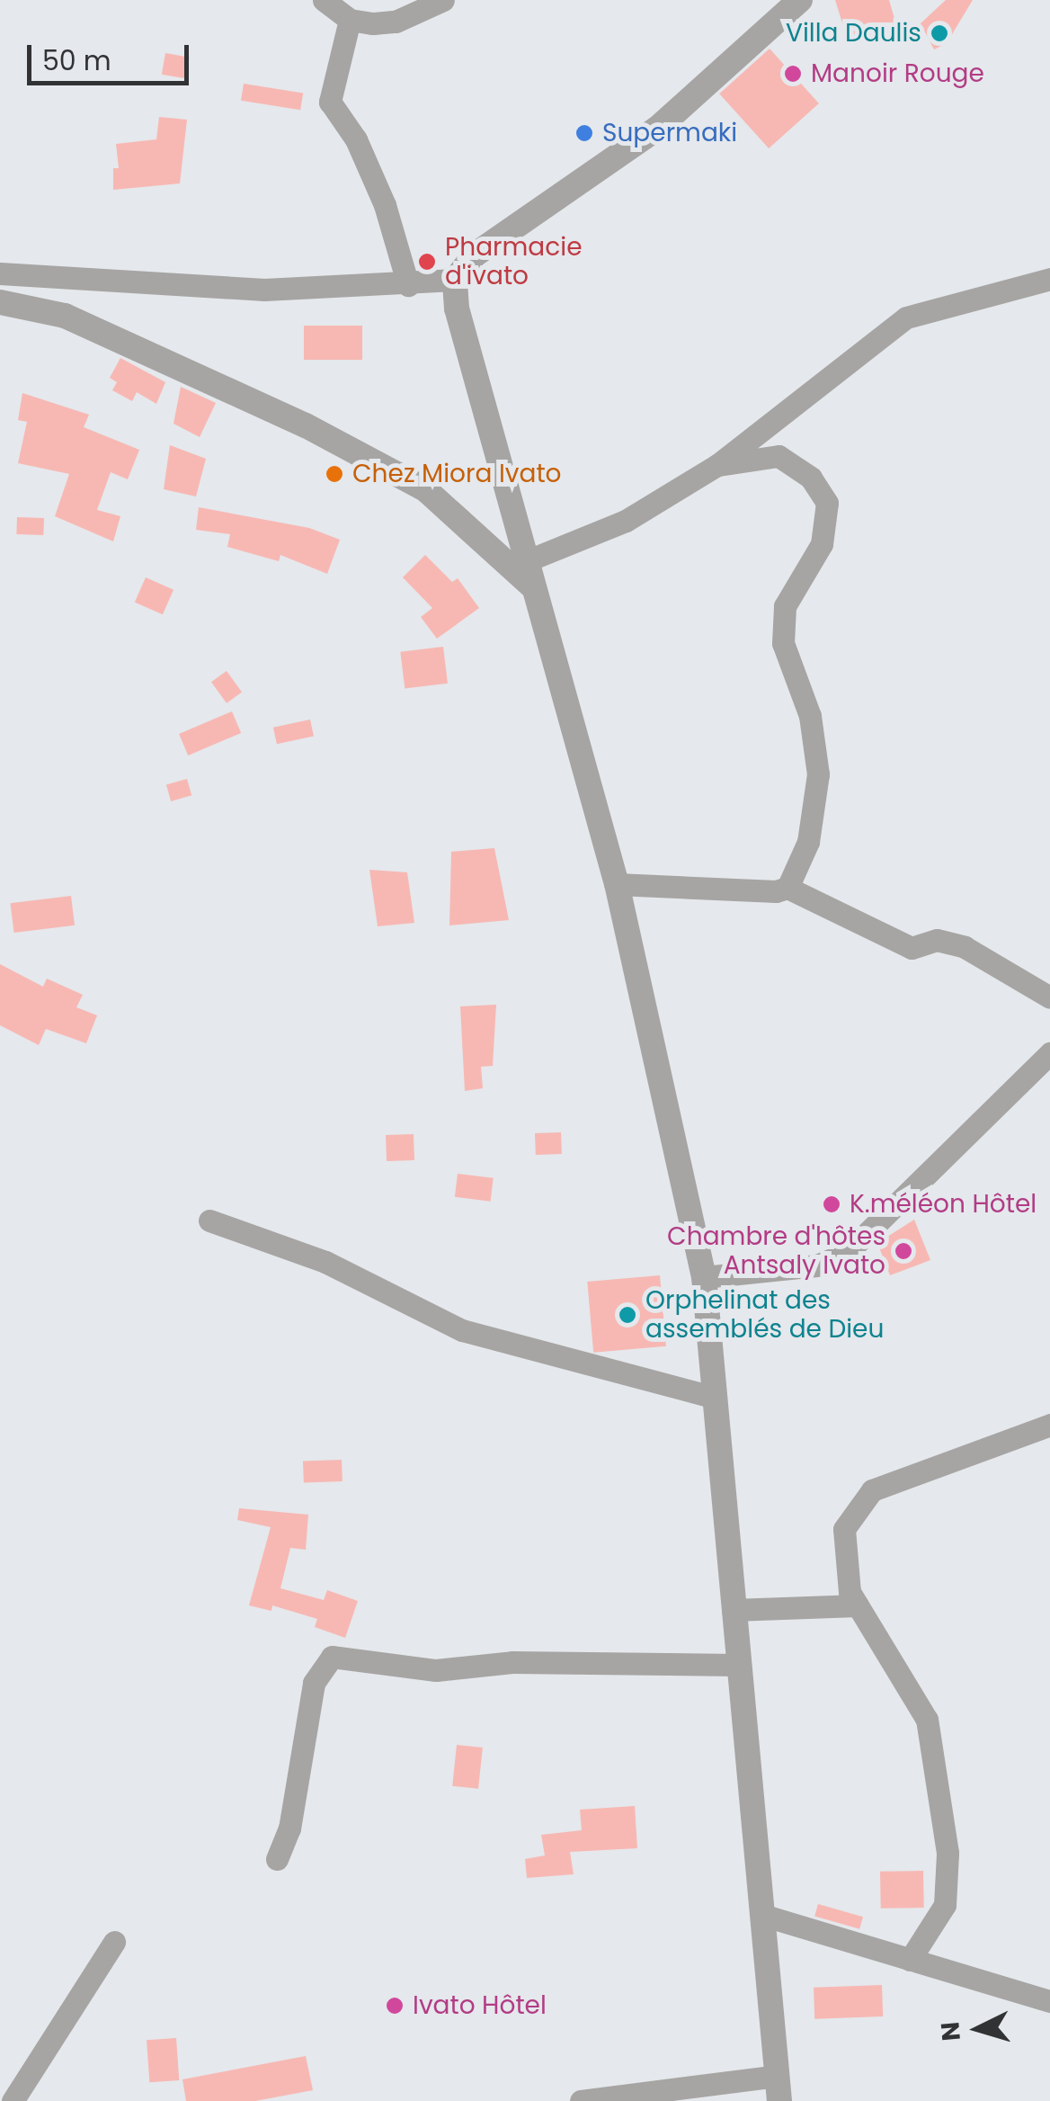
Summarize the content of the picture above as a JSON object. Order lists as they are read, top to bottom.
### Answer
{
  "places": [
    "Villa Daulis",
    "Manoir Rouge",
    "Supermaki",
    "Pharmacie d'ivato",
    "Chez Miora Ivato",
    "K.méléon Hôtel",
    "Chambre d'hôtes Antsaly Ivato",
    "Orphelinat des assemblés de Dieu",
    "Ivato Hôtel"
  ],
  "scale_bar": "50 m",
  "north": "left"
}
